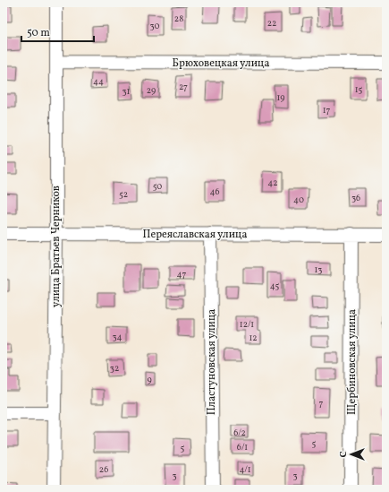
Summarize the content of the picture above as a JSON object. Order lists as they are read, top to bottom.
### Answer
{
  "streets": {
    "street": [
      "Брюховецкая улица",
      "Переяславская улица",
      "улица Братьев Черников",
      "Пластуновская улица",
      "Щербиновская улица"
    ]
  },
  "crossings": [
    ["Брюховецкая улица", "улица Братьев Черников"],
    ["Переяславская улица", "улица Братьев Черников"],
    ["Переяславская улица", "Пластуновская улица"],
    ["Переяславская улица", "Щербиновская улица"]
  ],
  "house_numbers": [
    "28",
    "22",
    "30",
    "44",
    "27",
    "15",
    "29",
    "31",
    "19",
    "17",
    "42",
    "50",
    "46",
    "52",
    "36",
    "40",
    "13",
    "47",
    "45",
    "12/1",
    "34",
    "12",
    "32",
    "9",
    "7",
    "6/2",
    "5",
    "6/1",
    "5",
    "26",
    "4/1",
    "3",
    "3"
  ],
  "scale_bar": "50 m",
  "north": "left"
}
